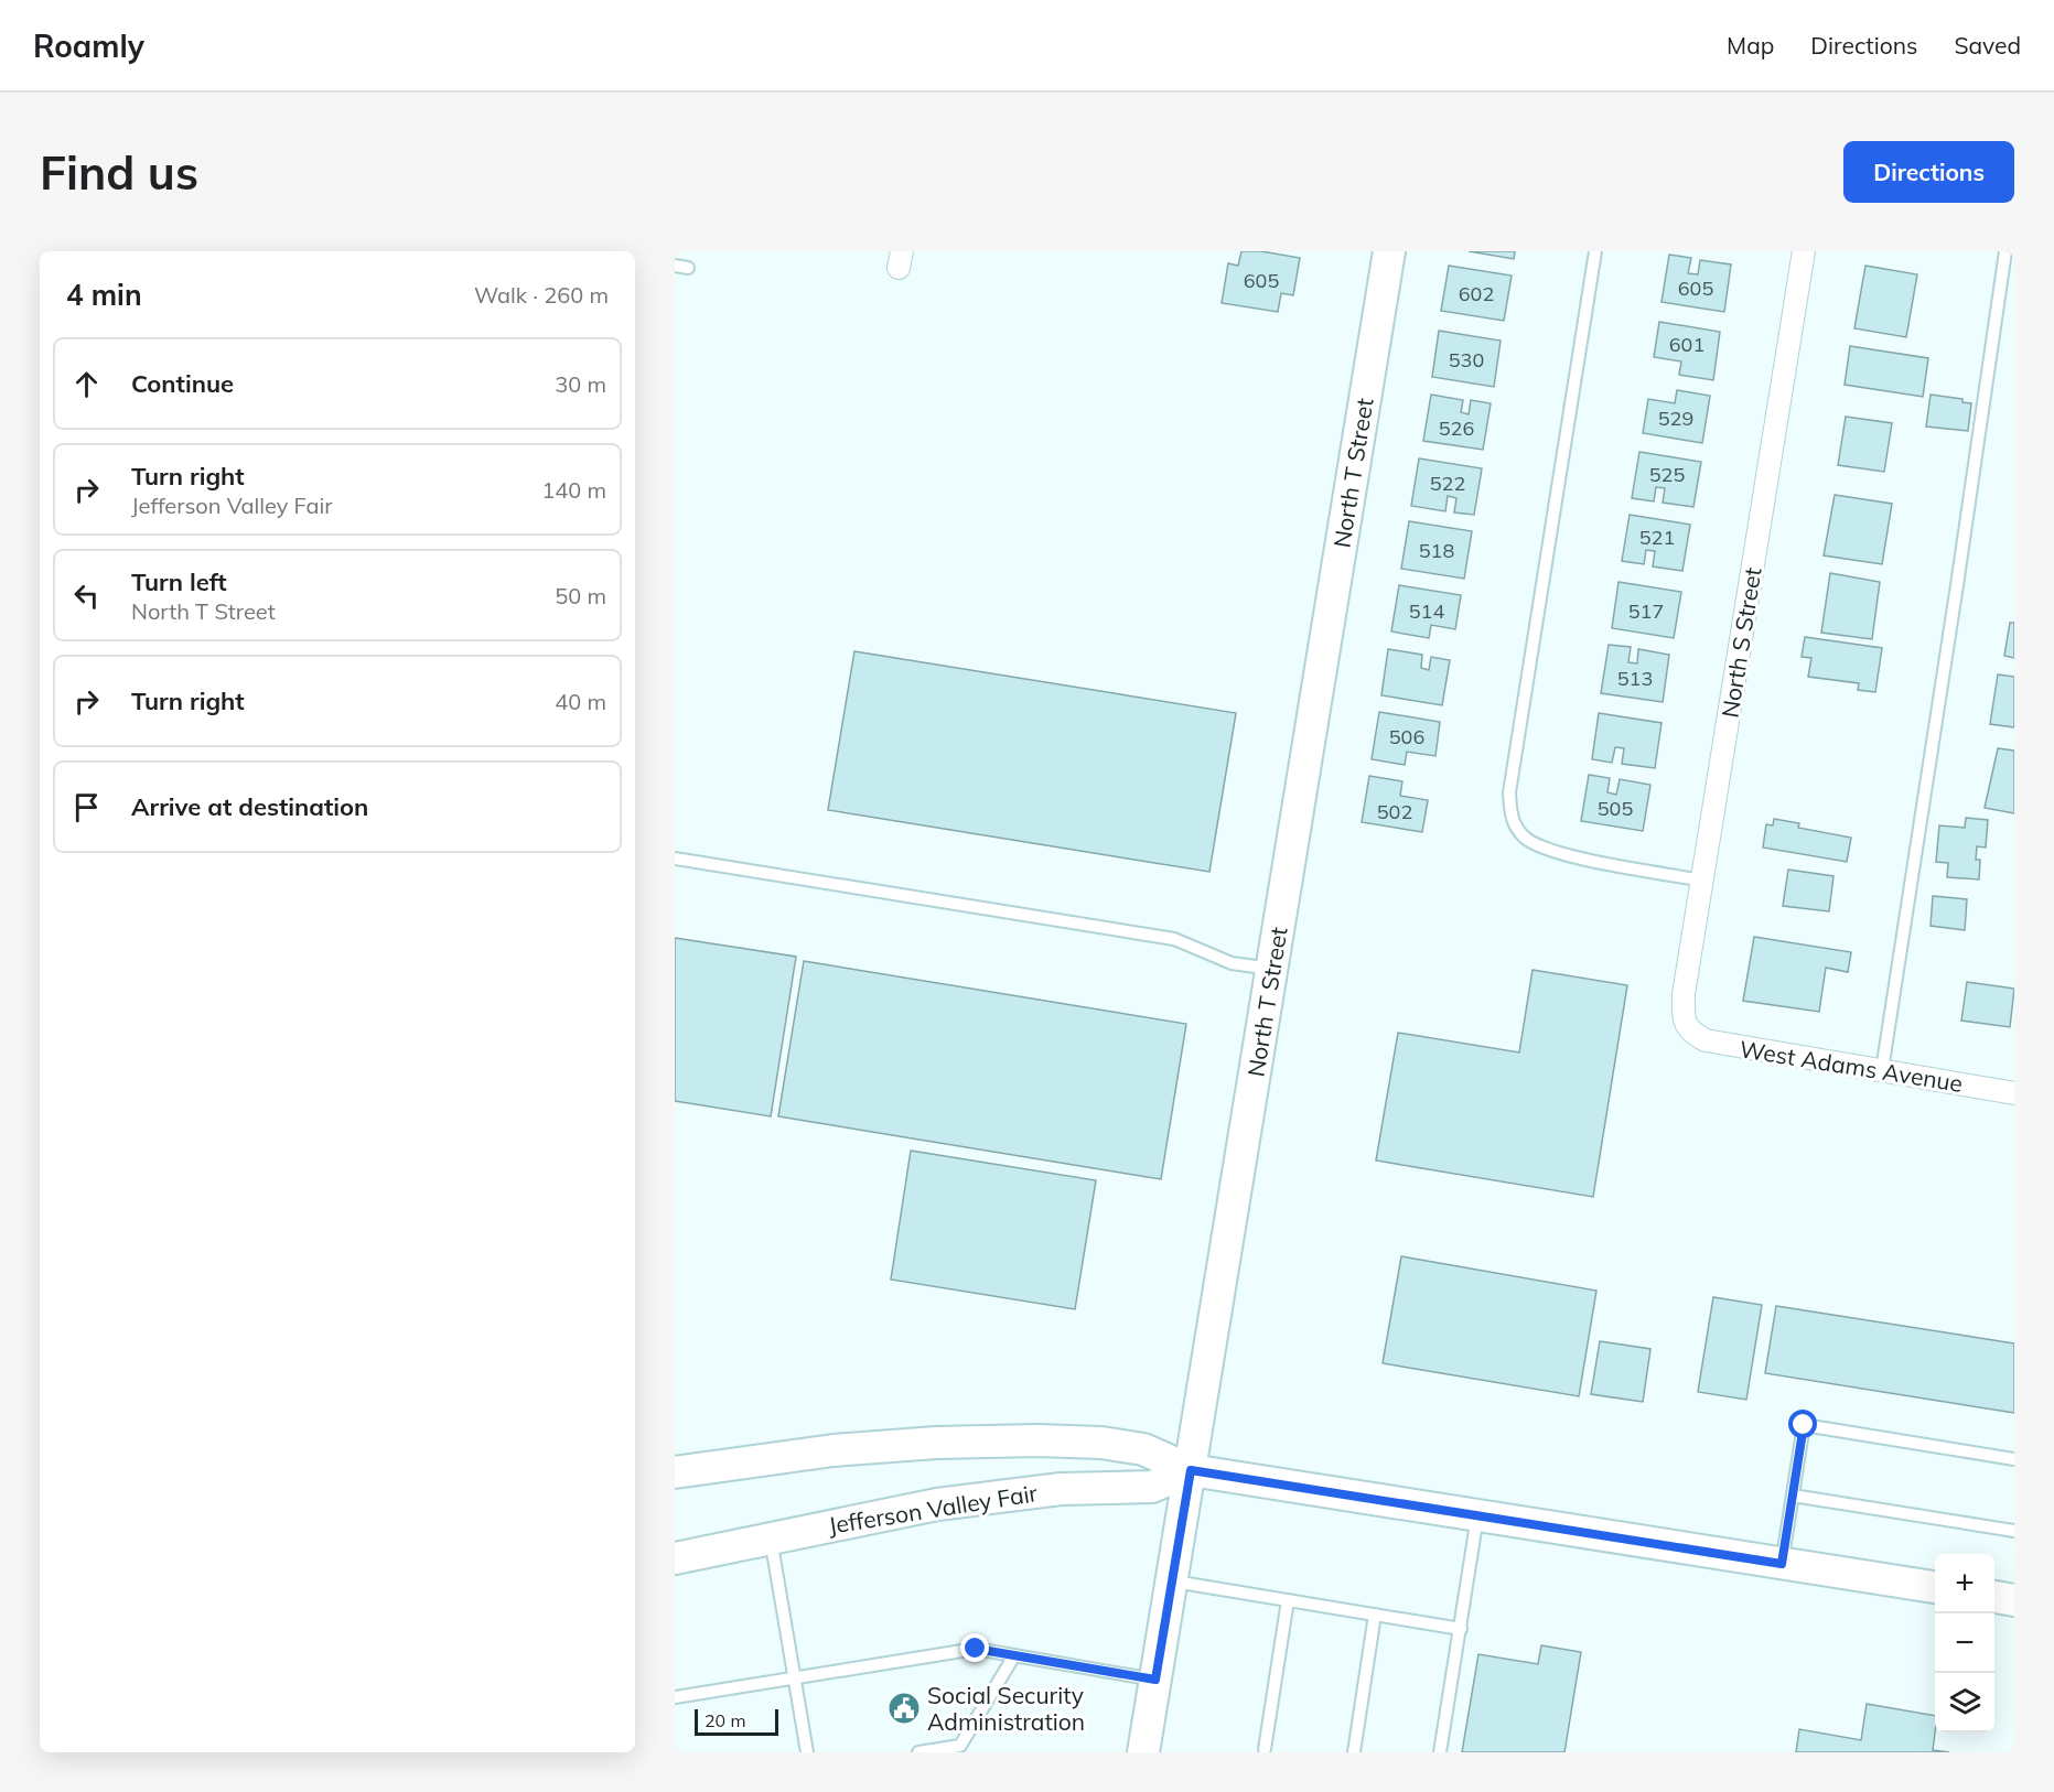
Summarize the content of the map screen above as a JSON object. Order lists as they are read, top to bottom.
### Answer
{
  "streets": {
    "street": [
      "North T Street",
      "North S Street",
      "West Adams Avenue",
      "Jefferson Valley Fair"
    ]
  },
  "crossings": [
    ["North T Street", "Jefferson Valley Fair"],
    ["North S Street", "West Adams Avenue"]
  ],
  "places": {
    "public building": ["Social Security Administration"]
  },
  "house_numbers": [
    "605",
    "605",
    "602",
    "601",
    "530",
    "529",
    "526",
    "525",
    "522",
    "521",
    "518",
    "514",
    "517",
    "513",
    "506",
    "505",
    "502"
  ],
  "scale_bar": "20 m",
  "page": {
    "header": "Roamly",
    "nav": ["Map", "Directions", "Saved"],
    "buttons": "Directions",
    "title": "Find us",
    "heading": ["4 min", "Walk · 260 m"],
    "list": [
      ["Continue", "30 m"],
      ["Turn right", "Jefferson Valley Fair", "140 m"],
      ["Turn left", "North T Street", "50 m"],
      ["Turn right", "40 m"],
      "Arrive at destination"
    ],
    "map_buttons": ["+", "−"],
    "scale": "20 m"
  }
}
